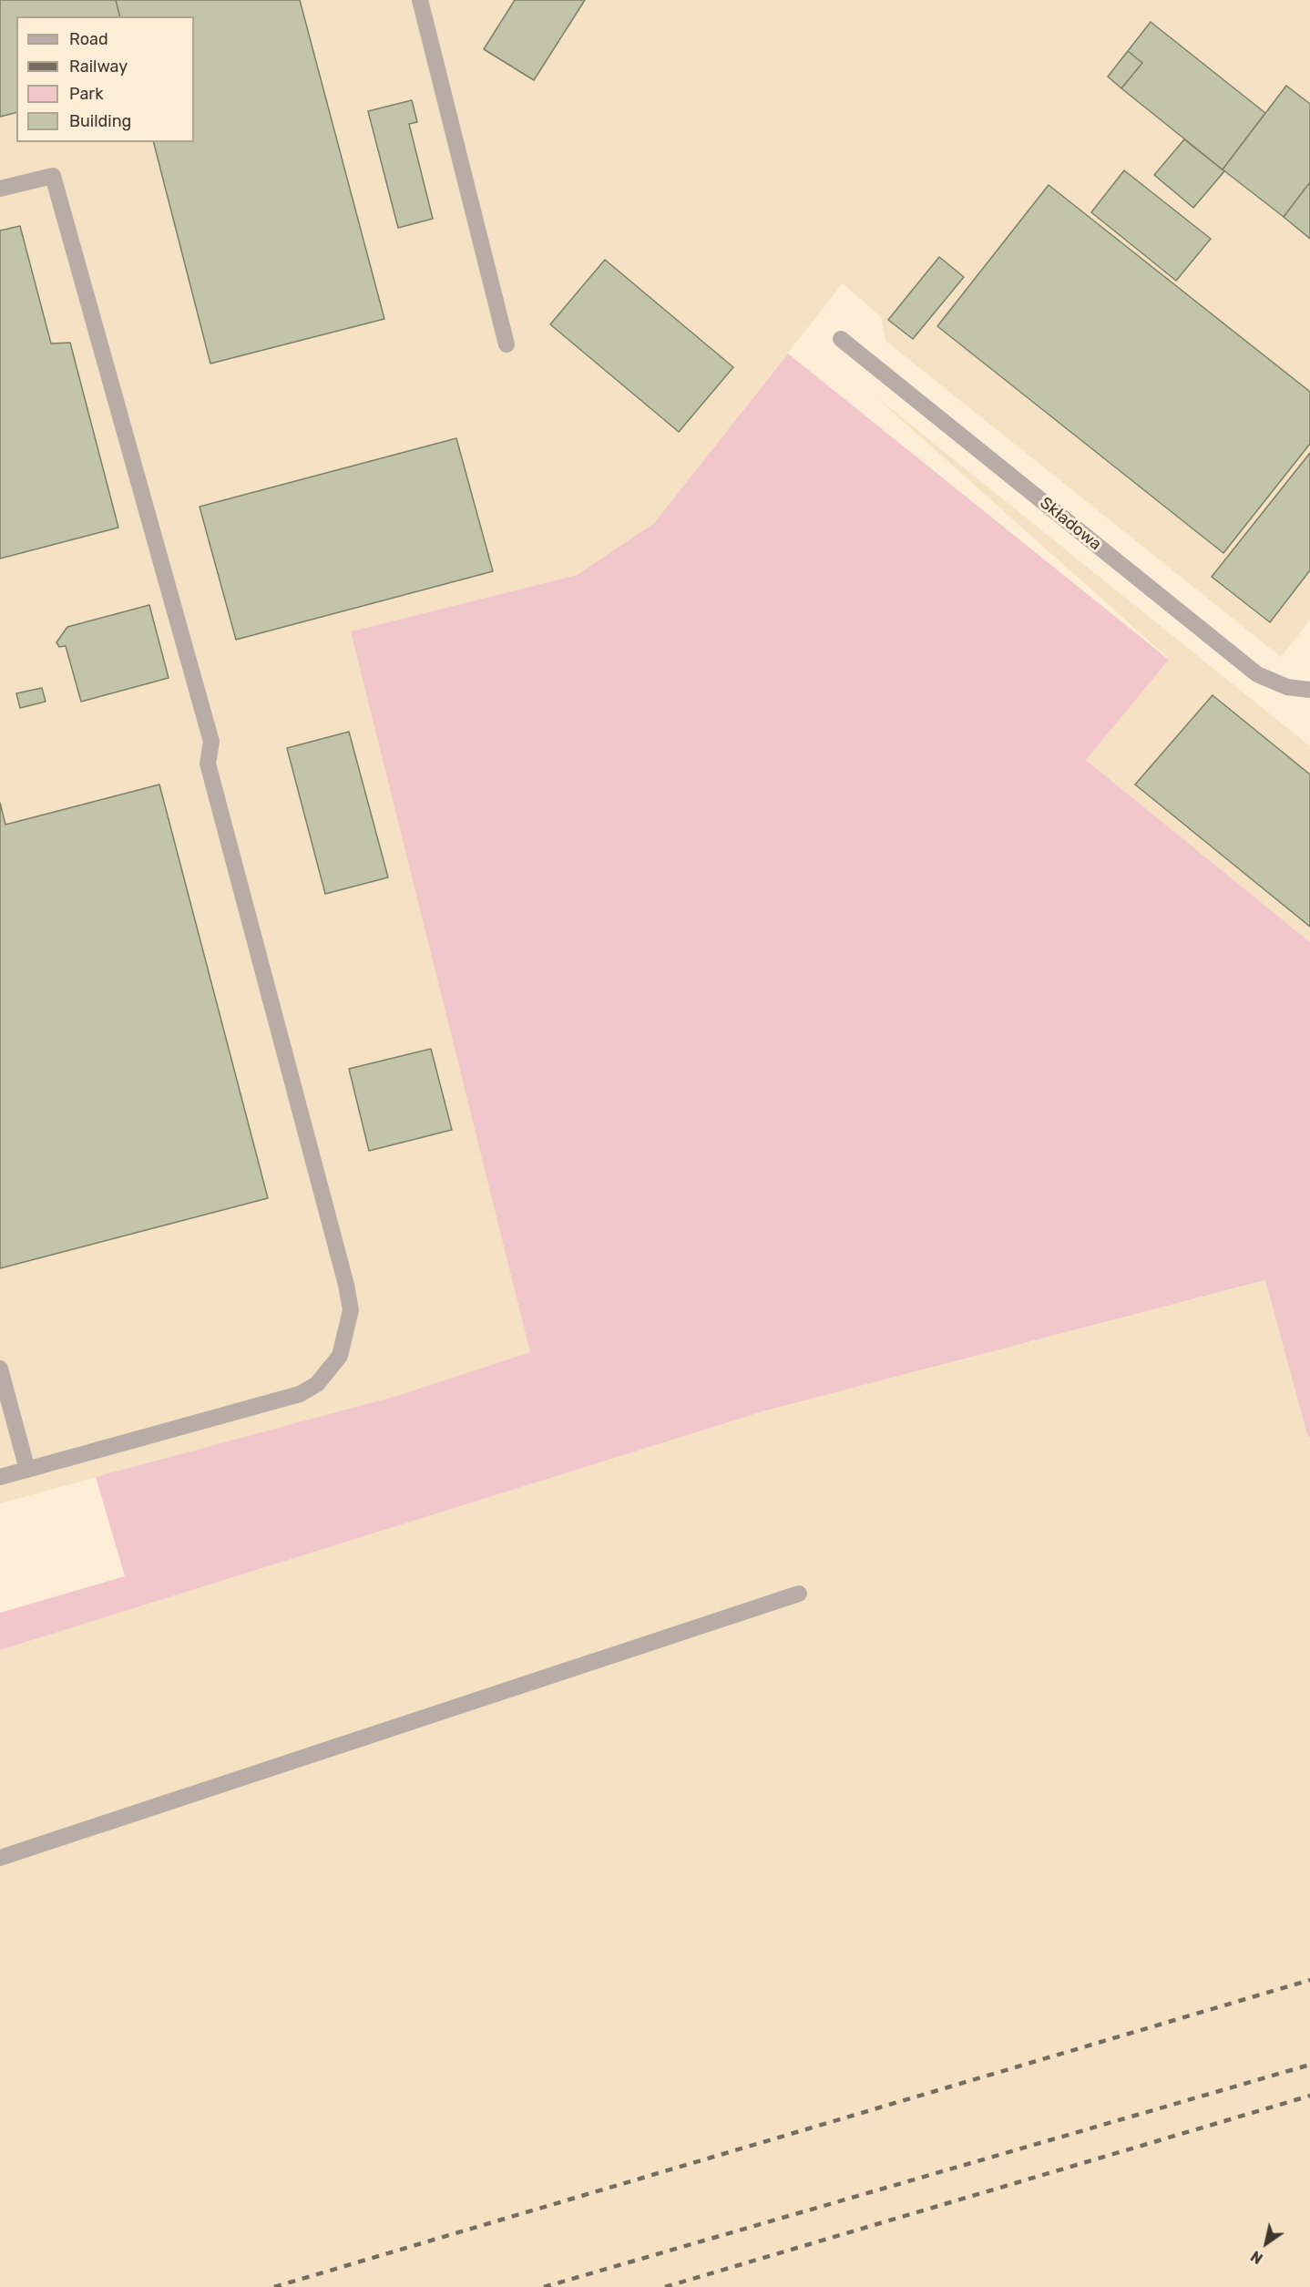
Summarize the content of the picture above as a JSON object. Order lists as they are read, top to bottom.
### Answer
{
  "streets": {
    "street": ["Składowa"]
  },
  "legend": [
    "Road",
    "Railway",
    "Park",
    "Building"
  ],
  "north": "bottom left"
}
